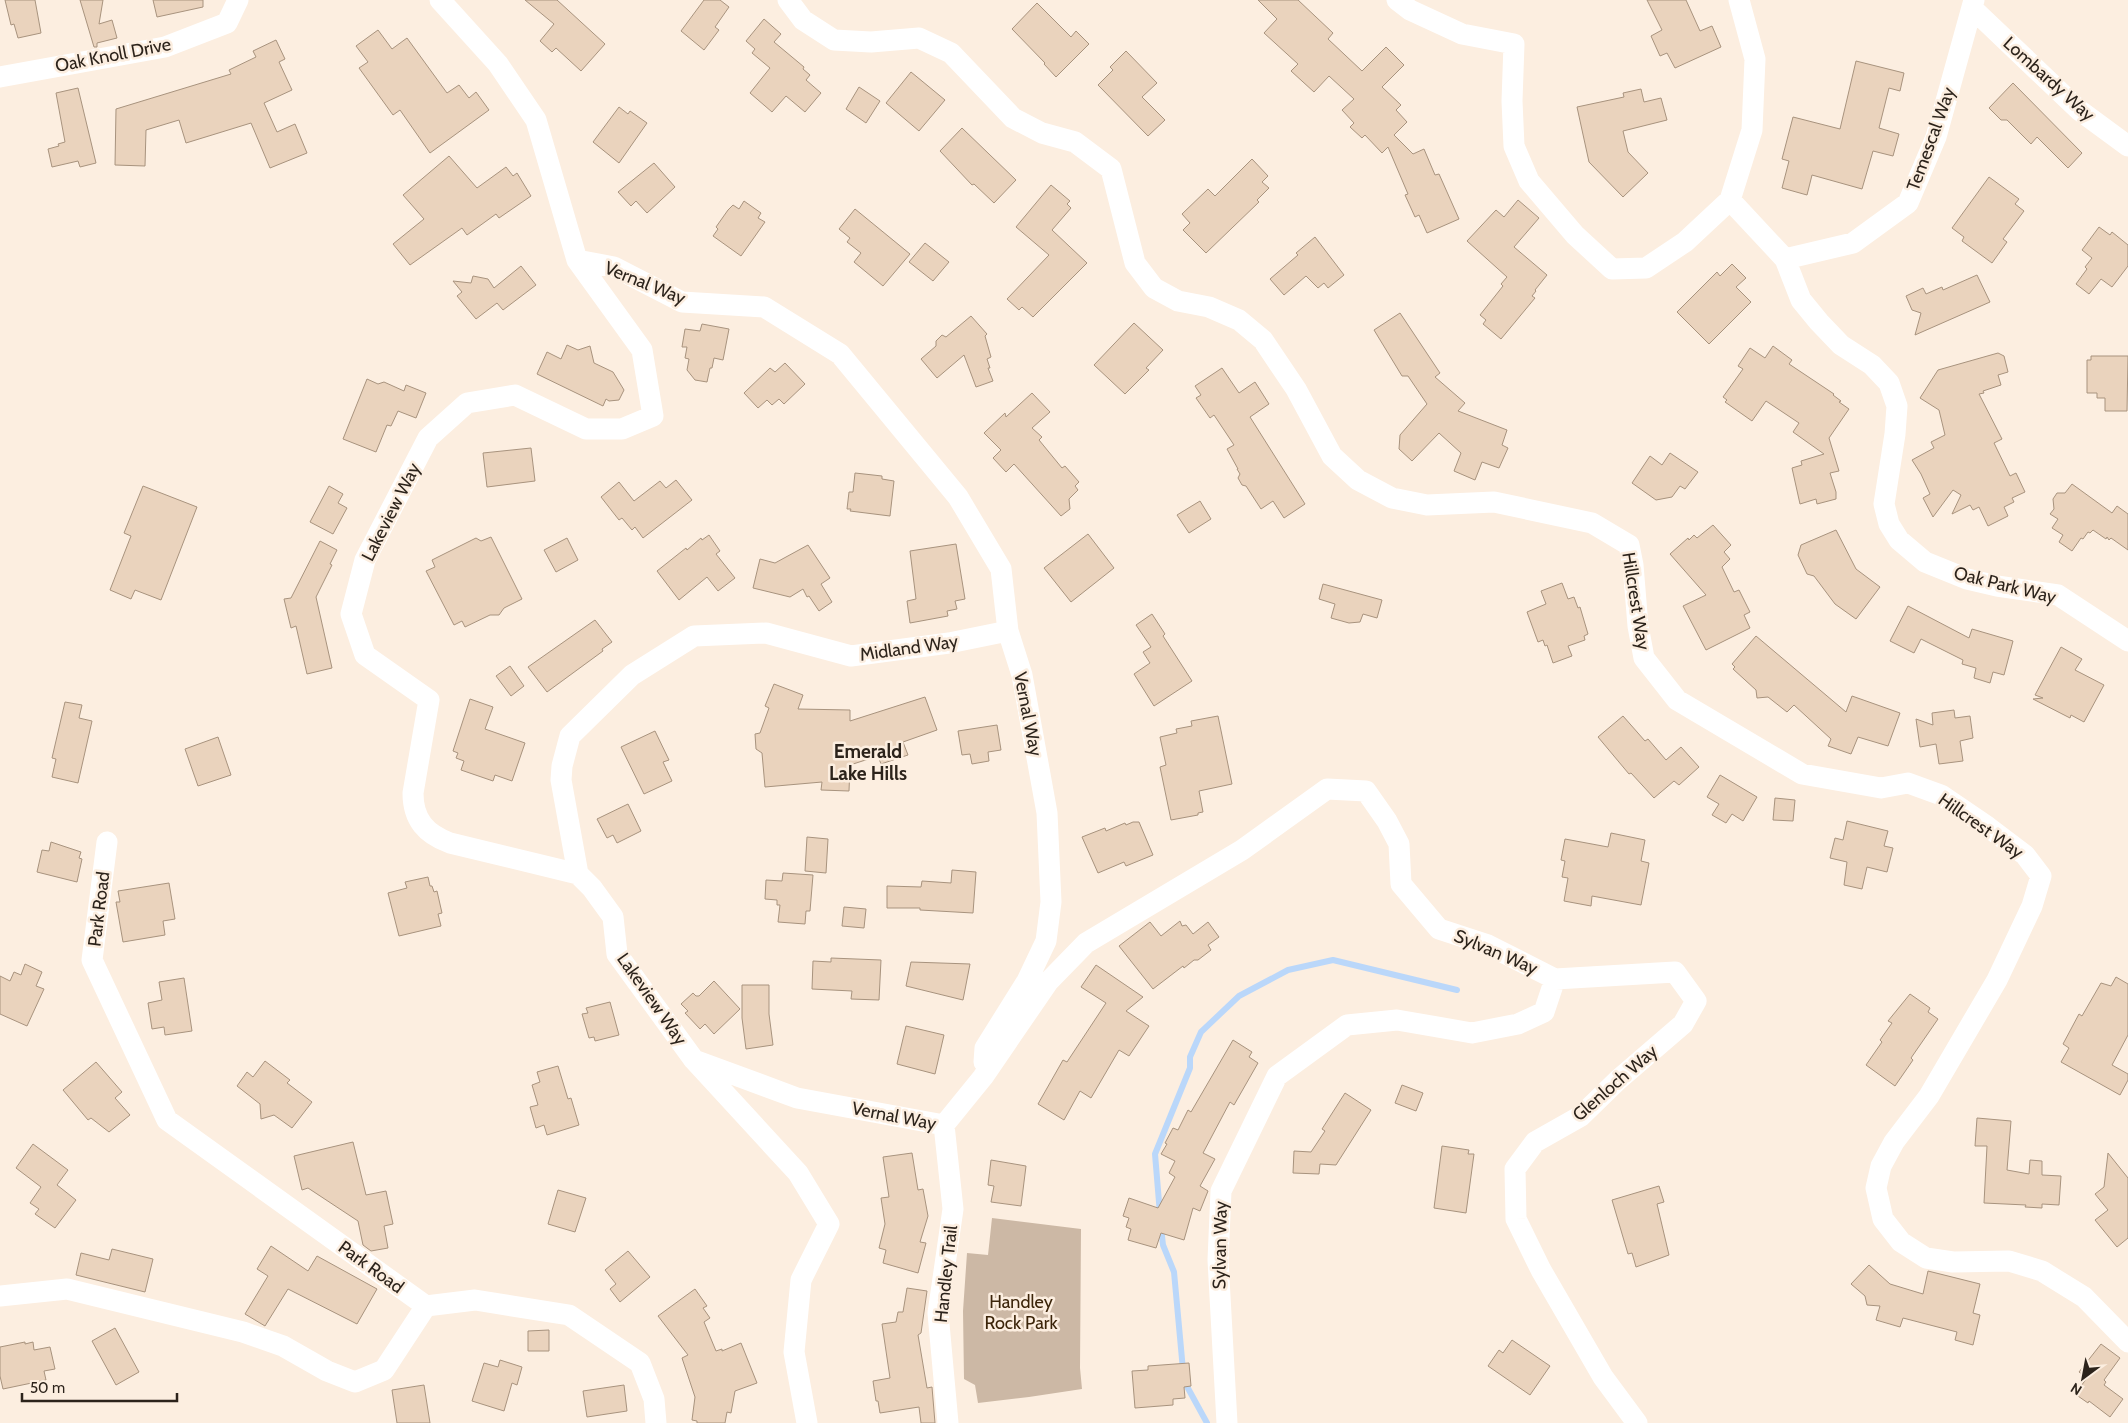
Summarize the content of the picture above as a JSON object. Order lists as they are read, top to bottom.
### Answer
{
  "streets": {
    "street": [
      "Oak Knoll Drive",
      "Lombardy Way",
      "Temescal Way",
      "Vernal Way",
      "Lakeview Way",
      "Oak Park Way",
      "Hillcrest Way",
      "Midland Way",
      "Park Road",
      "Sylvan Way",
      "Glenloch Way",
      "Handley Trail"
    ]
  },
  "crossings": [
    ["Lombardy Way", "Temescal Way"],
    ["Temescal Way", "Oak Park Way"],
    ["Vernal Way", "Lakeview Way"],
    ["Vernal Way", "Midland Way"],
    ["Vernal Way", "Sylvan Way"],
    ["Vernal Way", "Handley Trail"],
    ["Lakeview Way", "Midland Way"],
    ["Sylvan Way", "Glenloch Way"]
  ],
  "districts": ["Emerald Lake Hills"],
  "parks": ["Handley Rock Park"],
  "scale_bar": "50 m",
  "north": "bottom left"
}
